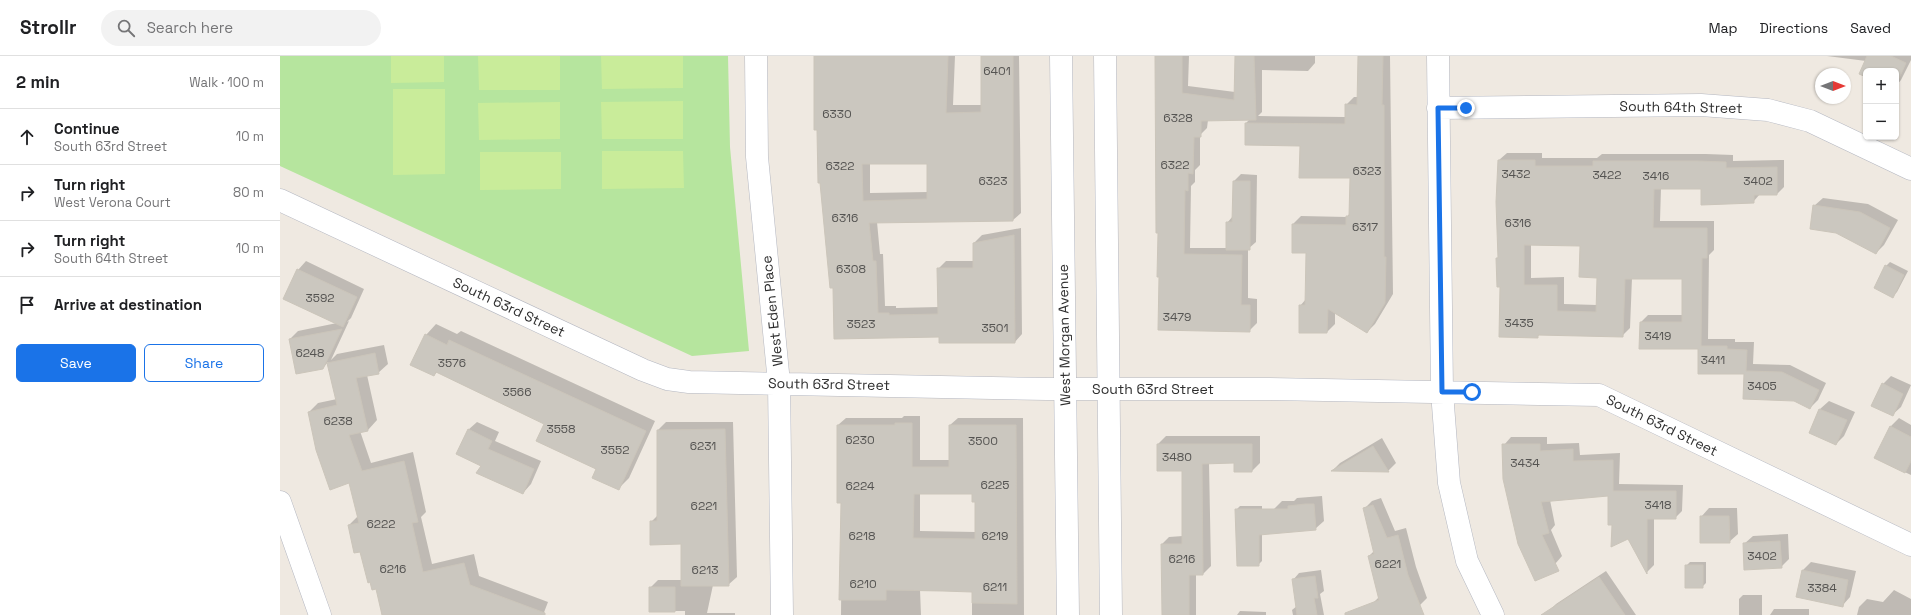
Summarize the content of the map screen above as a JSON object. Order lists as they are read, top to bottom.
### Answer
{
  "streets": {
    "street": [
      "South 64th Street",
      "South 63rd Street",
      "West Eden Place",
      "West Morgan Avenue"
    ]
  },
  "crossings": [
    ["South 63rd Street", "West Eden Place"],
    ["South 63rd Street", "West Morgan Avenue"]
  ],
  "house_numbers": [
    "6401",
    "6330",
    "6328",
    "6322",
    "6322",
    "6323",
    "3432",
    "3422",
    "3416",
    "6323",
    "3402",
    "6316",
    "6316",
    "6317",
    "6308",
    "3592",
    "3479",
    "3435",
    "3523",
    "3501",
    "3419",
    "6248",
    "3411",
    "3576",
    "3405",
    "3566",
    "6238",
    "3558",
    "6230",
    "3500",
    "6231",
    "3552",
    "3480",
    "3434",
    "6225",
    "6224",
    "3418",
    "6221",
    "6222",
    "6218",
    "6219",
    "3402",
    "6216",
    "6221",
    "6216",
    "6213",
    "6210",
    "6211",
    "3384"
  ],
  "north": "right",
  "page": {
    "header": "Strollr",
    "search": "Search here",
    "nav": ["Map", "Directions", "Saved"],
    "heading": ["2 min", "Walk · 100 m"],
    "map_buttons": ["+", "−"],
    "list": [
      ["Continue", "South 63rd Street", "10 m"],
      ["Turn right", "West Verona Court", "80 m"],
      ["Turn right", "South 64th Street", "10 m"],
      "Arrive at destination"
    ],
    "buttons": ["Save", "Share"]
  }
}
